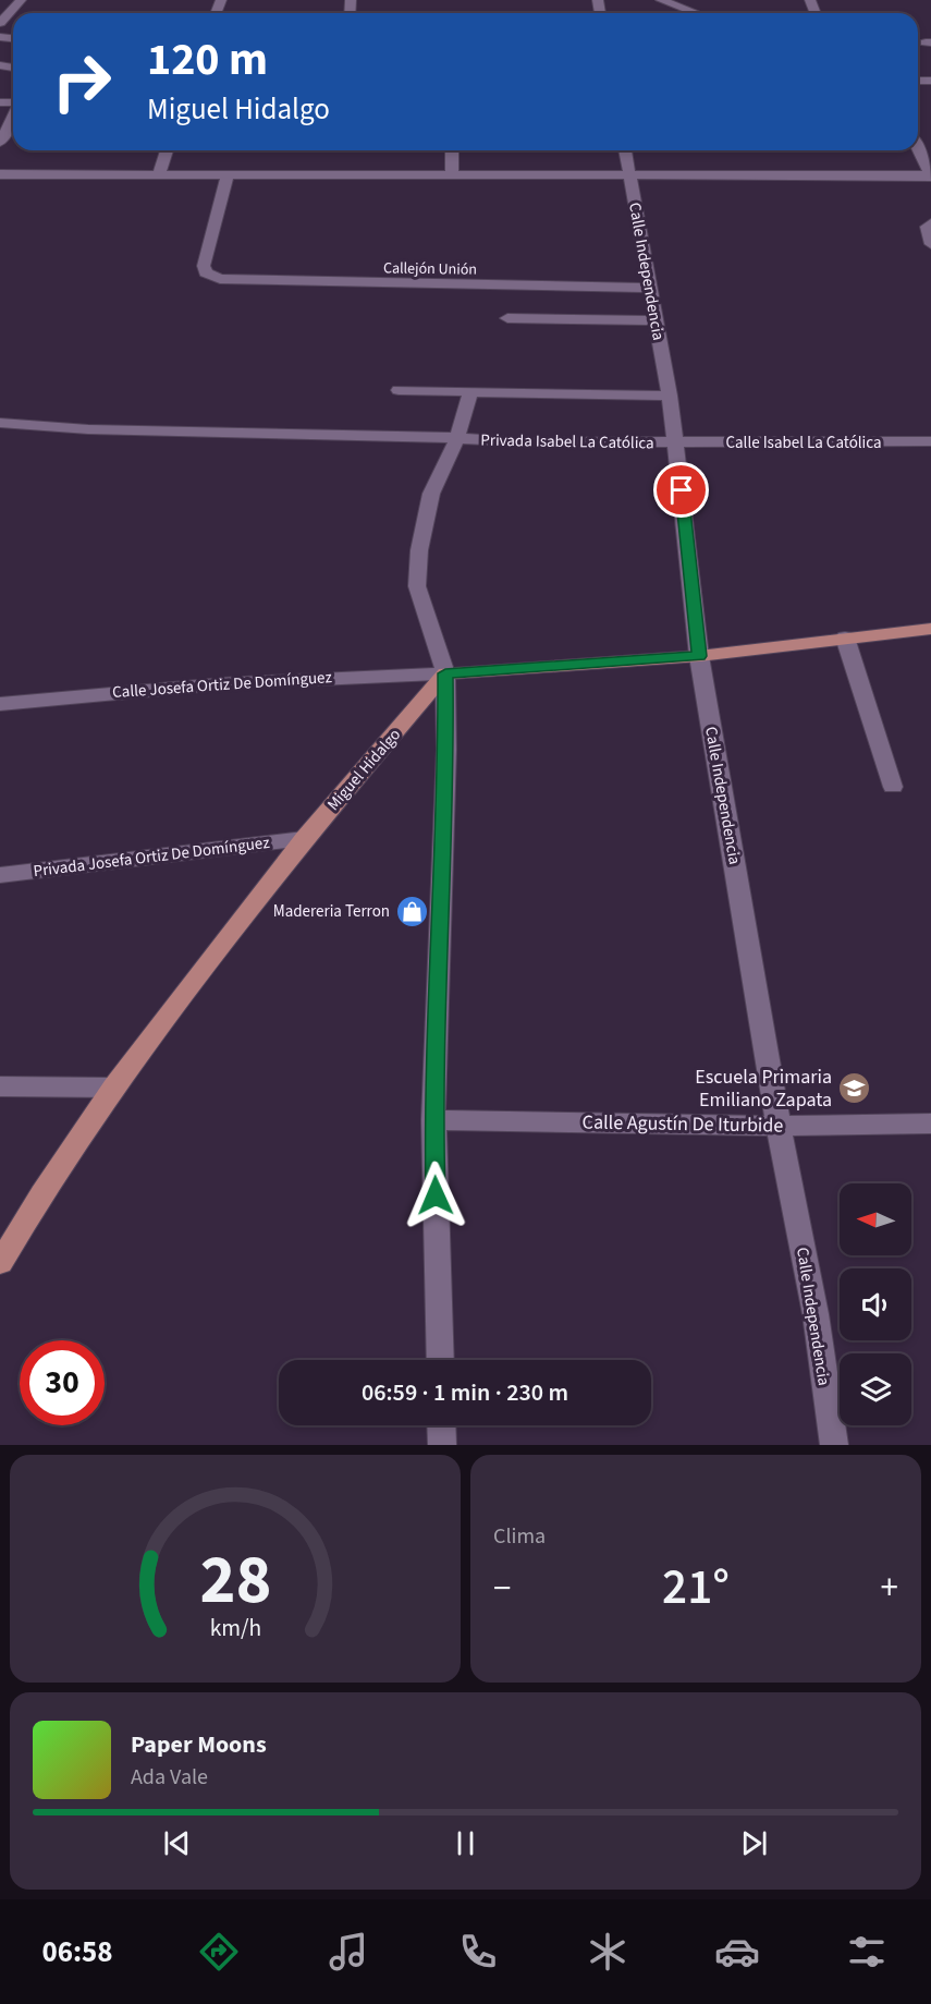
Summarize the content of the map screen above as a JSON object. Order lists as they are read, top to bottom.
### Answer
{
  "streets": {
    "main road": ["Miguel Hidalgo"],
    "street": [
      "Callejón Unión",
      "Calle Independencia",
      "Privada Isabel La Católica",
      "Calle Isabel La Católica",
      "Calle Josefa Ortiz De Domínguez",
      "Privada Josefa Ortiz De Domínguez",
      "Calle Agustín De Iturbide"
    ]
  },
  "crossings": [
    ["Callejón Unión", "Calle Independencia"],
    ["Calle Independencia", "Privada Isabel La Católica"],
    ["Calle Independencia", "Calle Isabel La Católica"],
    ["Calle Independencia", "Calle Agustín De Iturbide"],
    ["Privada Isabel La Católica", "Calle Isabel La Católica"],
    ["Calle Josefa Ortiz De Domínguez", "Miguel Hidalgo"],
    ["Miguel Hidalgo", "Privada Josefa Ortiz De Domínguez"]
  ],
  "places": {
    "shop": ["Madereria Terron"],
    "school or university": ["Escuela Primaria Emiliano Zapata"]
  },
  "north": "left",
  "page": {
    "turn": ["120 m", "Miguel Hidalgo"],
    "limit": "30",
    "trip": "06:59 · 1 min · 230 m",
    "tile": "Clima",
    "heat": ["−", "21°", "+"],
    "song": ["Paper Moons", "Ada Vale"],
    "tabs": "06:58",
    "gauge": ["28", "km/h"]
  }
}
